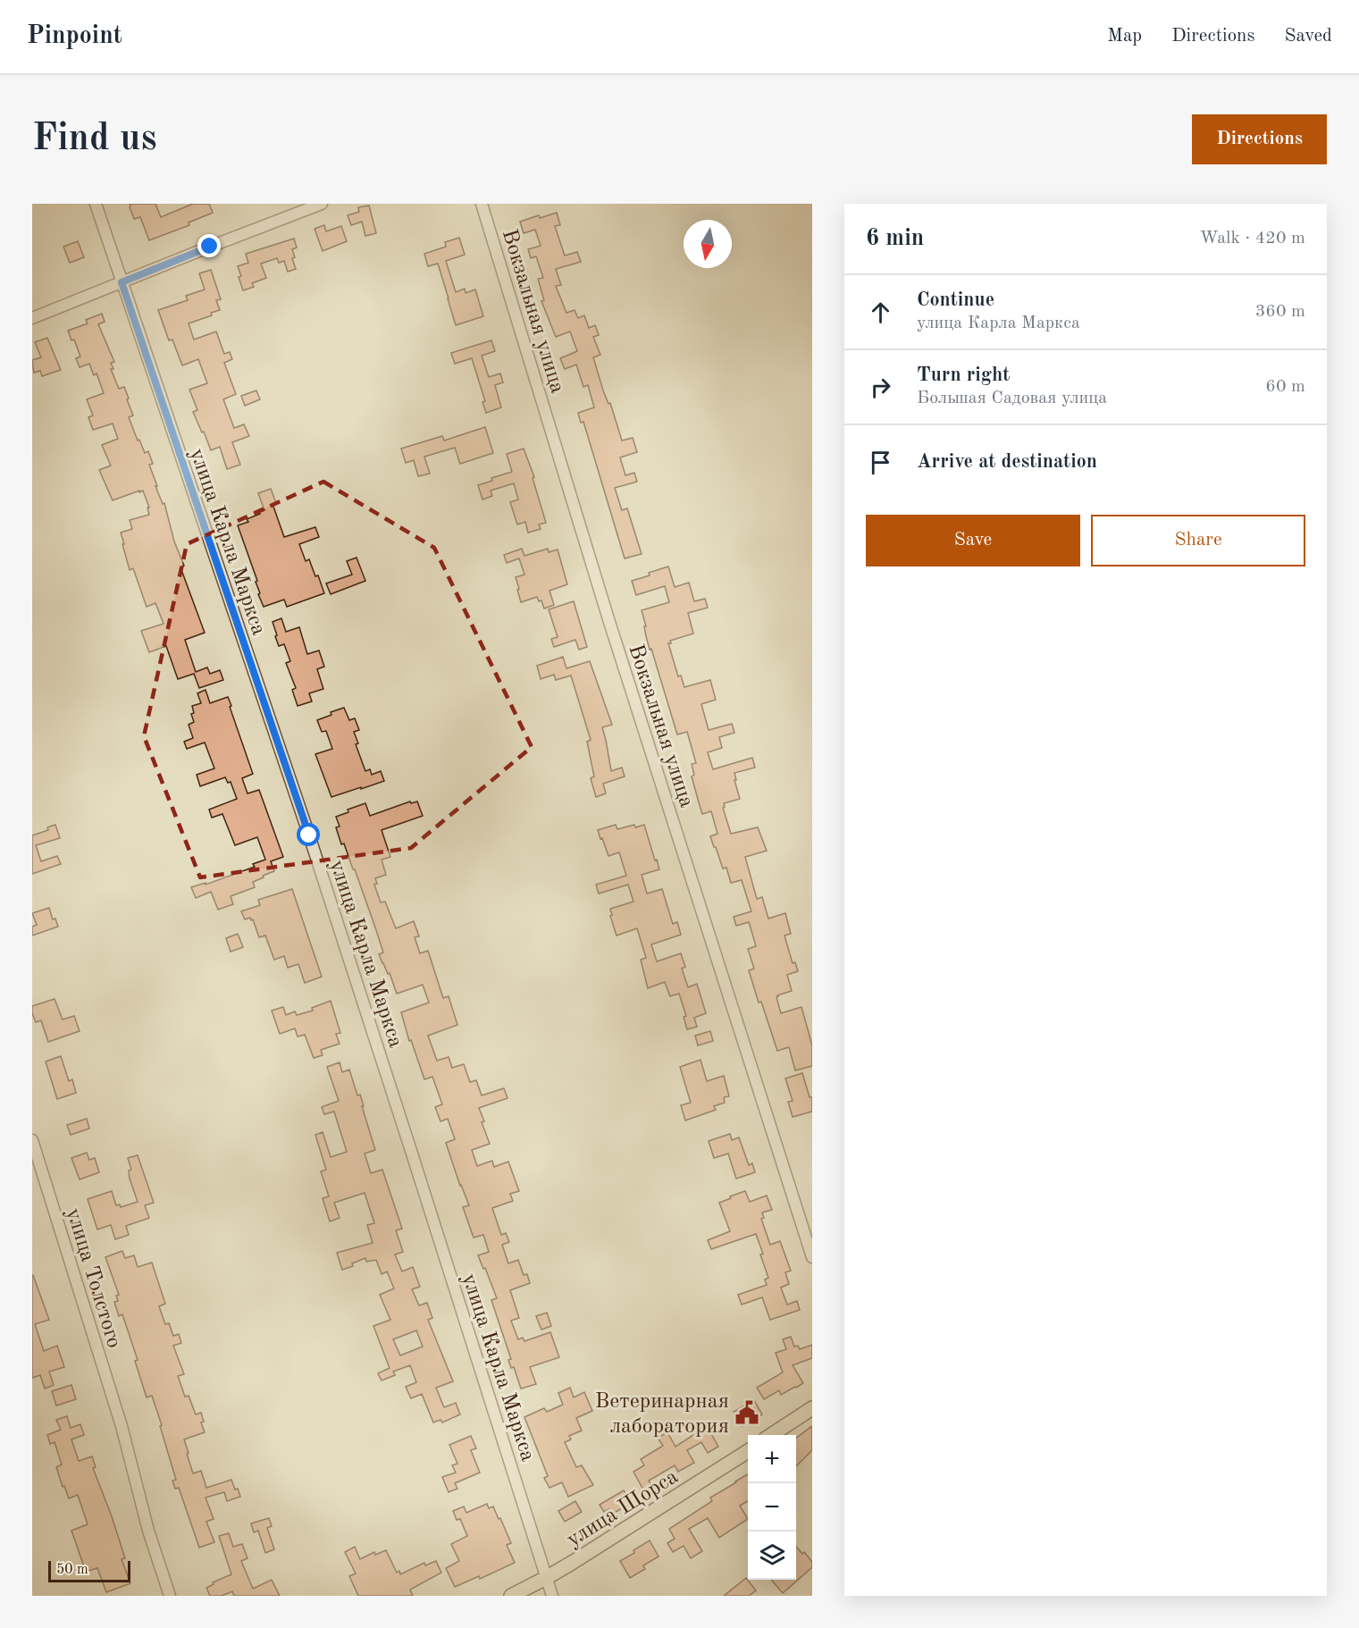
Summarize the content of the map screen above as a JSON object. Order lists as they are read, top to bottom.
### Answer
{
  "streets": {
    "main road": ["улица Щорса"],
    "street": ["Вокзальная улица", "улица Карла Маркса", "улица Толстого"]
  },
  "crossings": [
    ["улица Карла Маркса", "улица Щорса"]
  ],
  "places": {
    "public building": ["Ветеринарная лаборатория"]
  },
  "scale_bar": "50 m",
  "north": "bottom",
  "page": {
    "header": "Pinpoint",
    "nav": ["Map", "Directions", "Saved"],
    "buttons": [
      "Directions",
      ["Save", "Share"]
    ],
    "title": "Find us",
    "heading": ["6 min", "Walk · 420 m"],
    "list": [
      ["Continue", "улица Карла Маркса", "360 m"],
      ["Turn right", "Большая Садовая улица", "60 m"],
      "Arrive at destination"
    ],
    "map_buttons": ["+", "−"],
    "scale": "50 m"
  }
}
